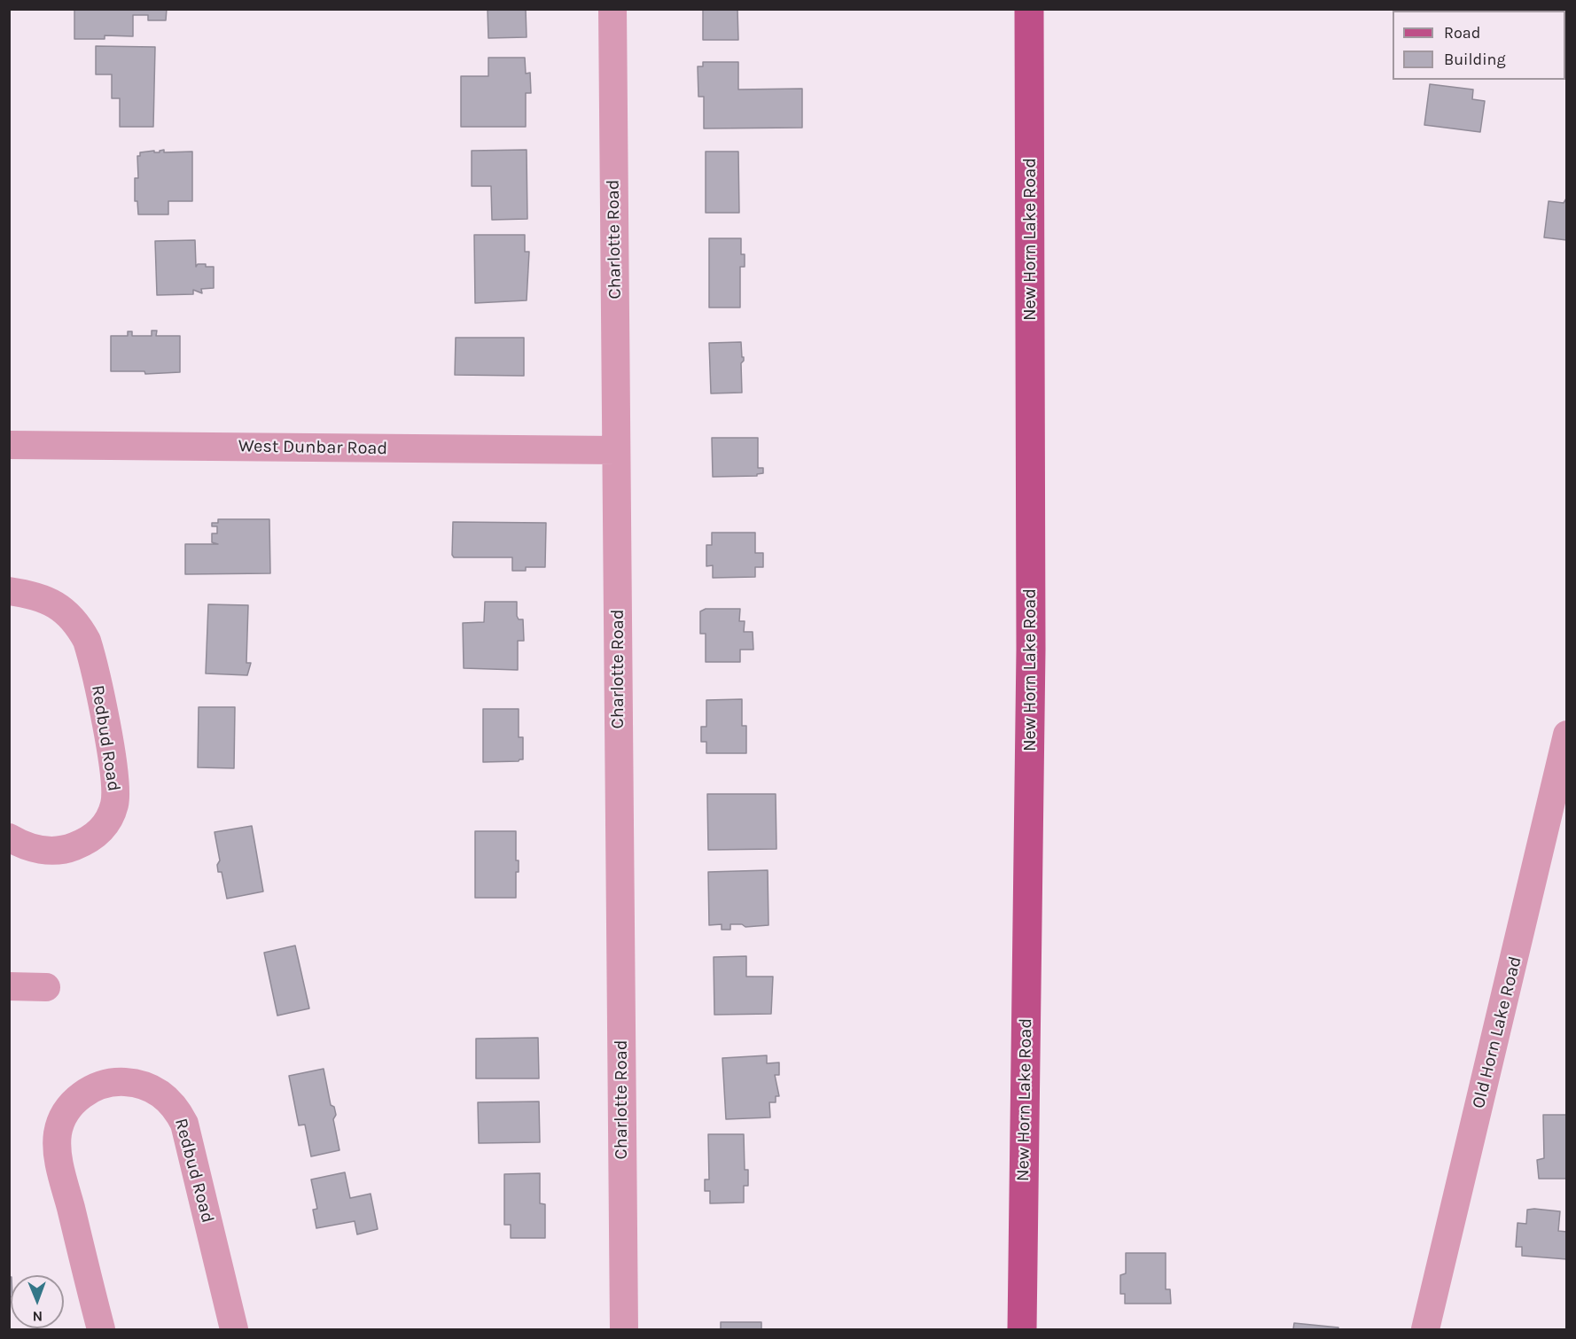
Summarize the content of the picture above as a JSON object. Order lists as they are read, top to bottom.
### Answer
{
  "streets": {
    "main road": ["New Horn Lake Road"],
    "street": [
      "Charlotte Road",
      "West Dunbar Road",
      "Redbud Road",
      "Old Horn Lake Road"
    ]
  },
  "crossings": [
    ["Charlotte Road", "West Dunbar Road"]
  ],
  "legend": ["Road", "Building"],
  "north": "bottom"
}
